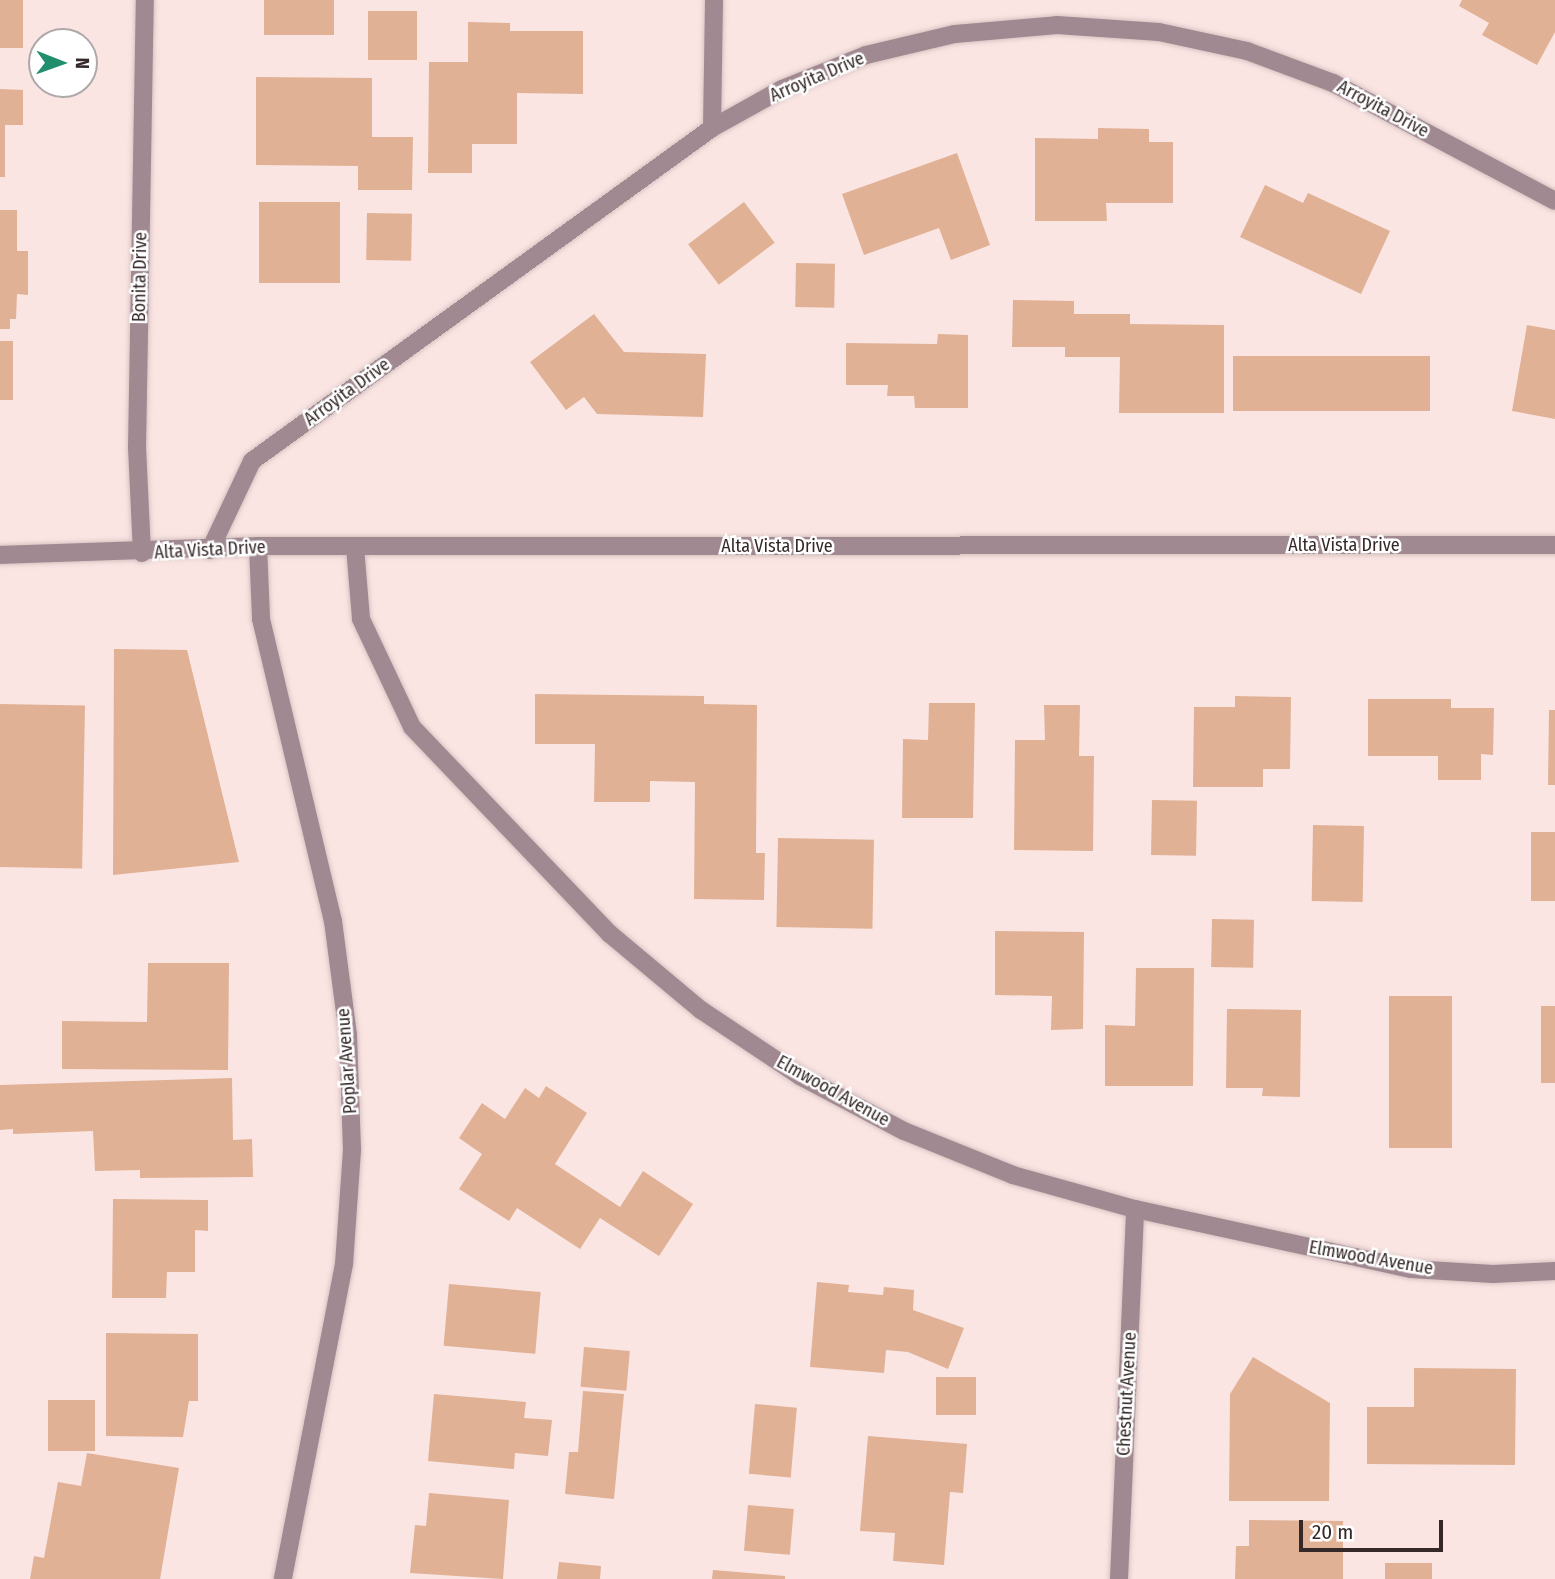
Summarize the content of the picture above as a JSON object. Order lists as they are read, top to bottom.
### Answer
{
  "streets": {
    "street": [
      "Arroyita Drive",
      "Bonita Drive",
      "Alta Vista Drive",
      "Poplar Avenue",
      "Elmwood Avenue",
      "Chestnut Avenue"
    ]
  },
  "crossings": [
    ["Arroyita Drive", "Alta Vista Drive"],
    ["Bonita Drive", "Alta Vista Drive"],
    ["Alta Vista Drive", "Poplar Avenue"],
    ["Alta Vista Drive", "Elmwood Avenue"],
    ["Elmwood Avenue", "Chestnut Avenue"]
  ],
  "scale_bar": "20 m",
  "north": "right"
}
